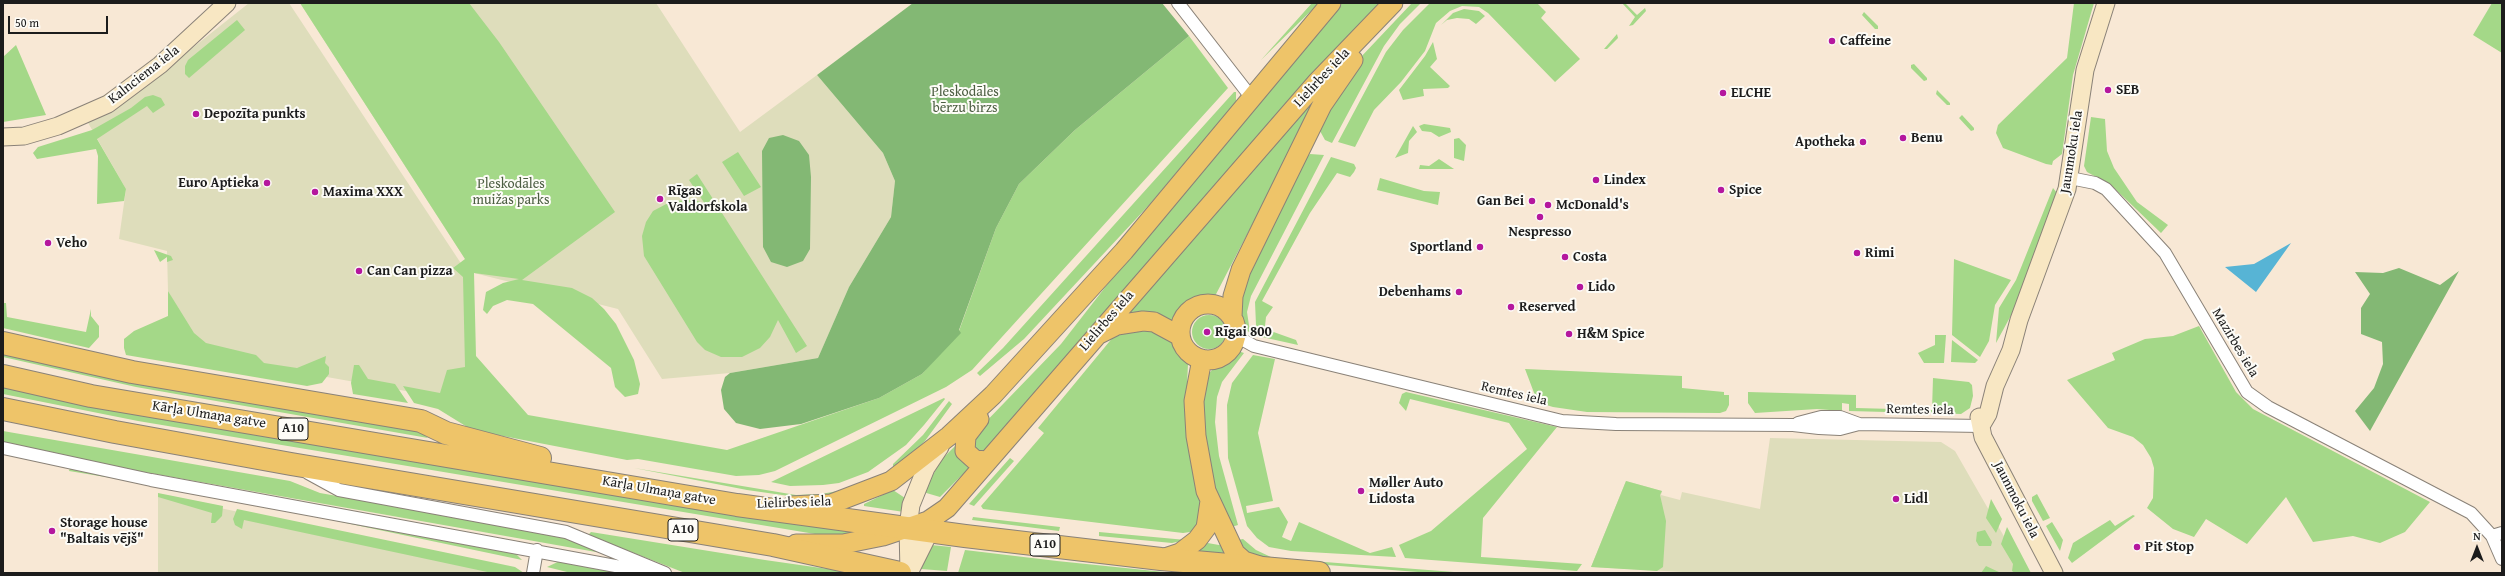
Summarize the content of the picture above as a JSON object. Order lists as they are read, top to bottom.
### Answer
{
  "streets": {
    "highway": ["Kārļa Ulmaņa gatve", "A10"],
    "main road": ["Lielirbes iela"],
    "street": [
      "Kalnciema iela",
      "Jaunmoku iela",
      "Mazirbes iela",
      "Remtes iela"
    ]
  },
  "crossings": [
    ["Lielirbes iela", "Kārļa Ulmaņa gatve"],
    ["Lielirbes iela", "A10"],
    ["Jaunmoku iela", "Mazirbes iela"],
    ["Jaunmoku iela", "Remtes iela"]
  ],
  "parks": ["Pleskodāles bērzu birzs", "Pleskodāles muižas parks"],
  "places": [
    "Caffeine",
    "SEB",
    "ELCHE",
    "Depozīta punkts",
    "Benu",
    "Apotheka",
    "Lindex",
    "Euro Aptieka",
    "Spice",
    "Maxima XXX",
    "Rīgas Valdorfskola",
    "Gan Bei",
    "McDonald's",
    "Nespresso",
    "Veho",
    "Sportland",
    "Rimi",
    "Costa",
    "Can Can pizza",
    "Lido",
    "Debenhams",
    "Reserved",
    "Rīgai 800",
    "H&M Spice",
    "Møller Auto Lidosta",
    "Lidl",
    "Storage house \"Baltais vējš\"",
    "Pit Stop"
  ],
  "scale_bar": "50 m",
  "north": "top"
}
